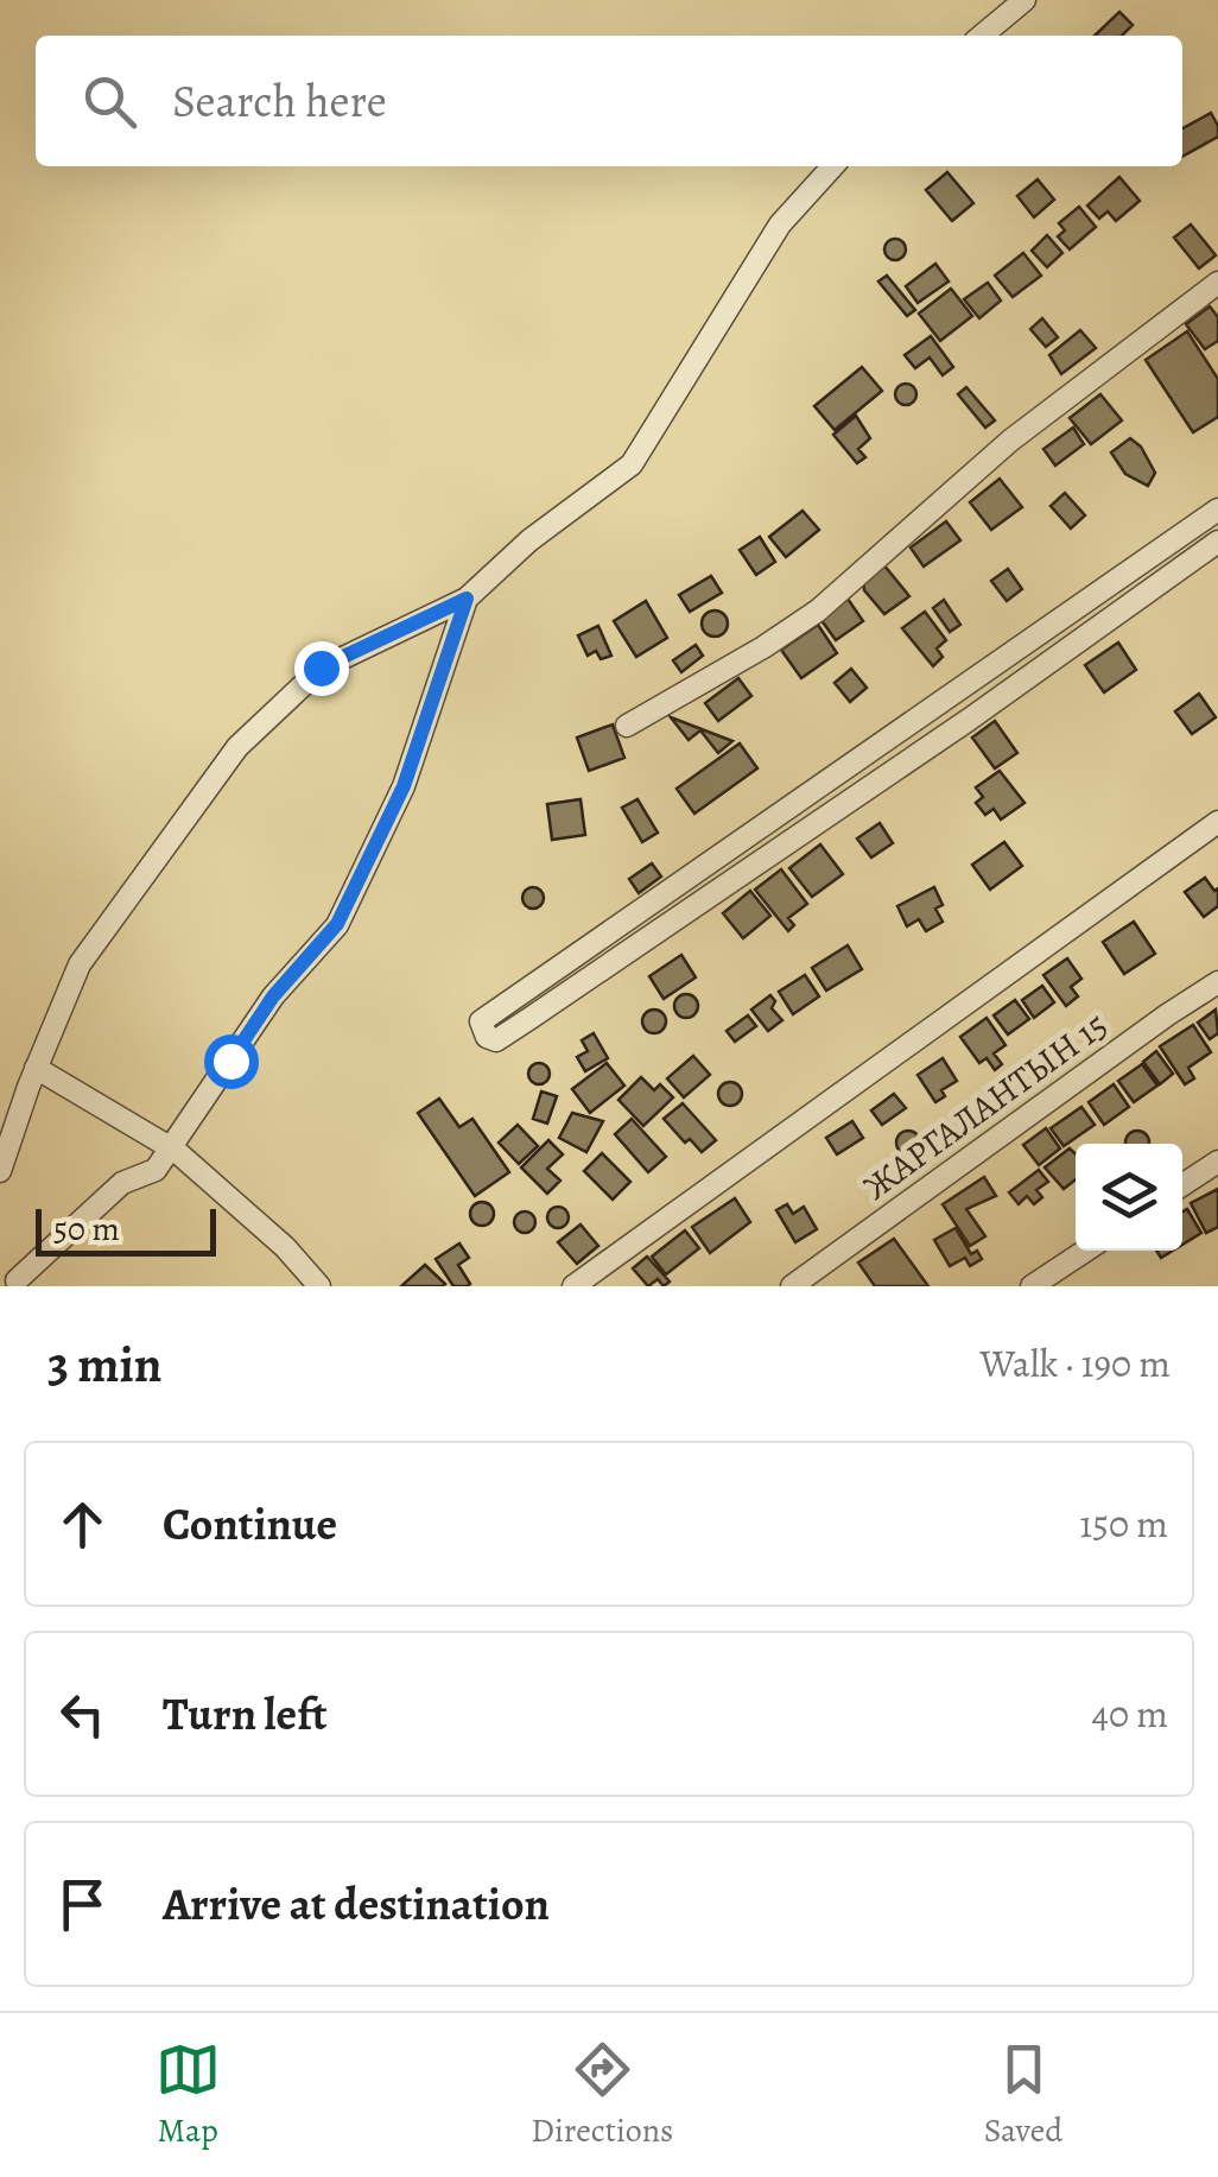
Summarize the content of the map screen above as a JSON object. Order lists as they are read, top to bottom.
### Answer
{
  "streets": {
    "street": ["ЖАРГАЛАНТЫН 15"]
  },
  "scale_bar": "50 m",
  "page": {
    "search": "Search here",
    "scale": "50 m",
    "heading": ["3 min", "Walk · 190 m"],
    "list": [
      ["Continue", "150 m"],
      ["Turn left", "40 m"],
      "Arrive at destination"
    ],
    "nav": ["Map", "Directions", "Saved"]
  }
}
